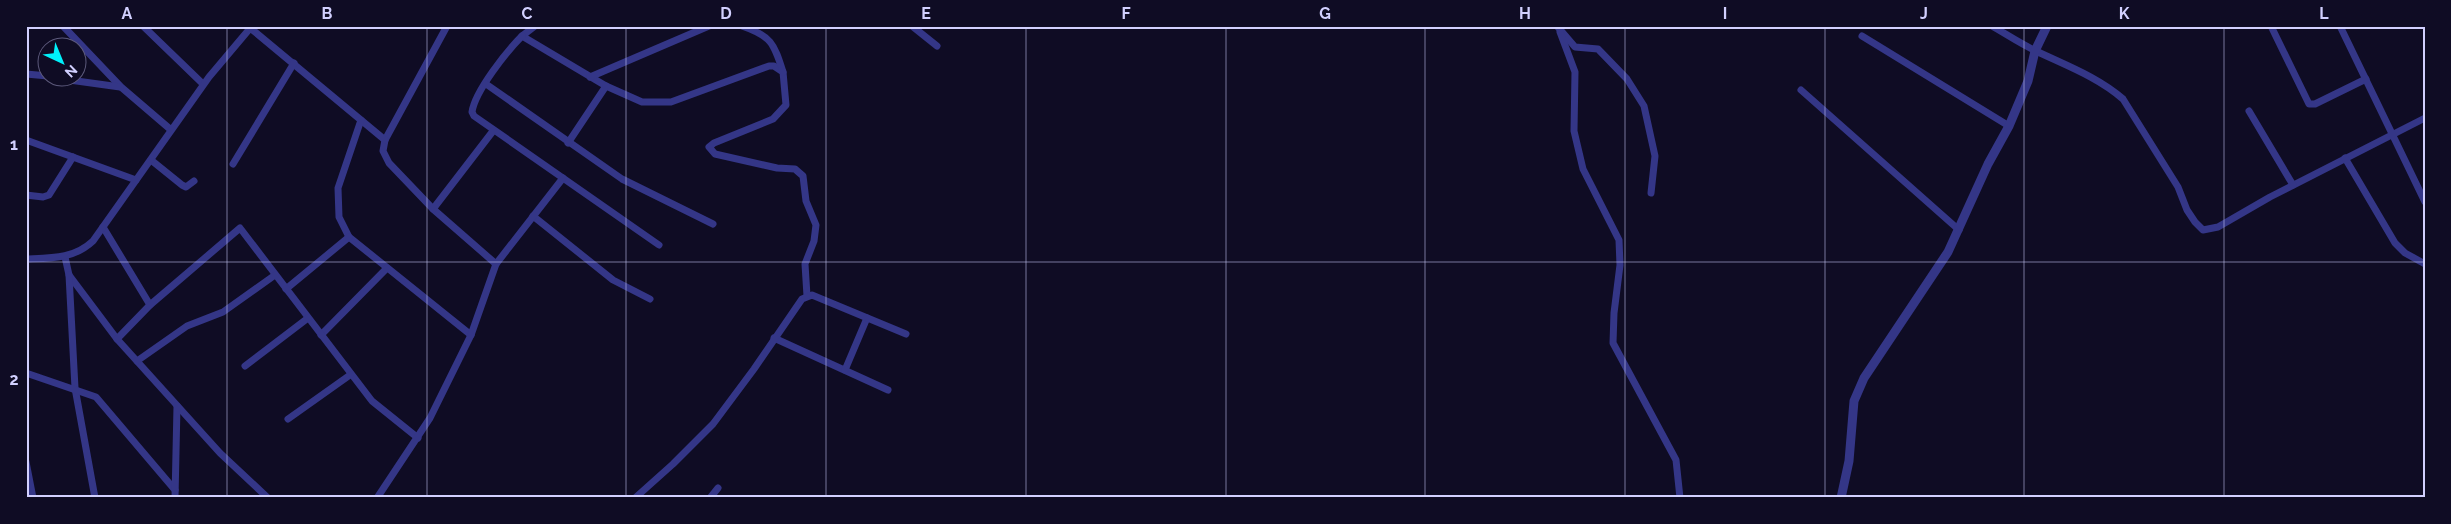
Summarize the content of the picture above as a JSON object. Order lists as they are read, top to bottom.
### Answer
{
  "north": "bottom right",
  "grid": {
    "columns": [
      "A",
      "B",
      "C",
      "D",
      "E",
      "F",
      "G",
      "H",
      "I",
      "J",
      "K",
      "L"
    ],
    "rows": ["1", "2"]
  }
}
